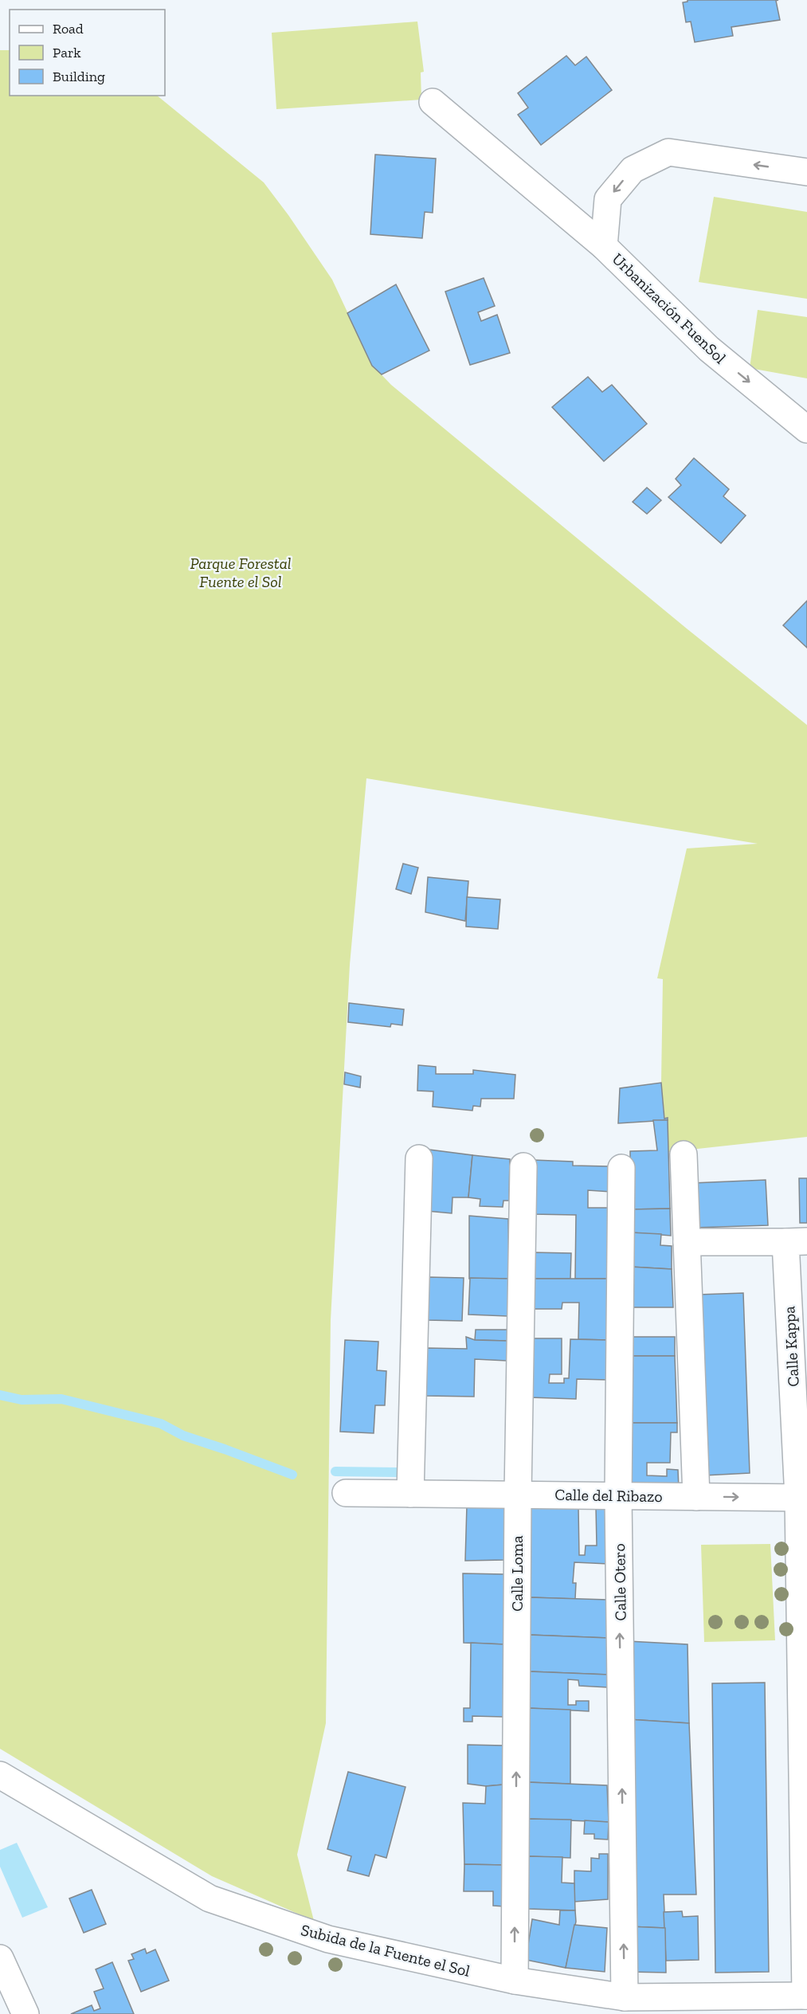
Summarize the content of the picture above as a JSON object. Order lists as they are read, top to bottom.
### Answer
{
  "streets": {
    "street": [
      "Urbanización FuenSol",
      "Calle Kappa",
      "Calle del Ribazo",
      "Calle Loma",
      "Calle Otero",
      "Subida de la Fuente el Sol"
    ]
  },
  "crossings": [
    ["Calle Kappa", "Calle del Ribazo"],
    ["Calle Kappa", "Subida de la Fuente el Sol"],
    ["Calle del Ribazo", "Calle Loma"],
    ["Calle del Ribazo", "Calle Otero"],
    ["Calle Loma", "Subida de la Fuente el Sol"],
    ["Calle Otero", "Subida de la Fuente el Sol"]
  ],
  "one_way": ["Calle Loma", "Calle Otero"],
  "parks": ["Parque Forestal Fuente el Sol"],
  "legend": ["Road", "Park", "Building"]
}
